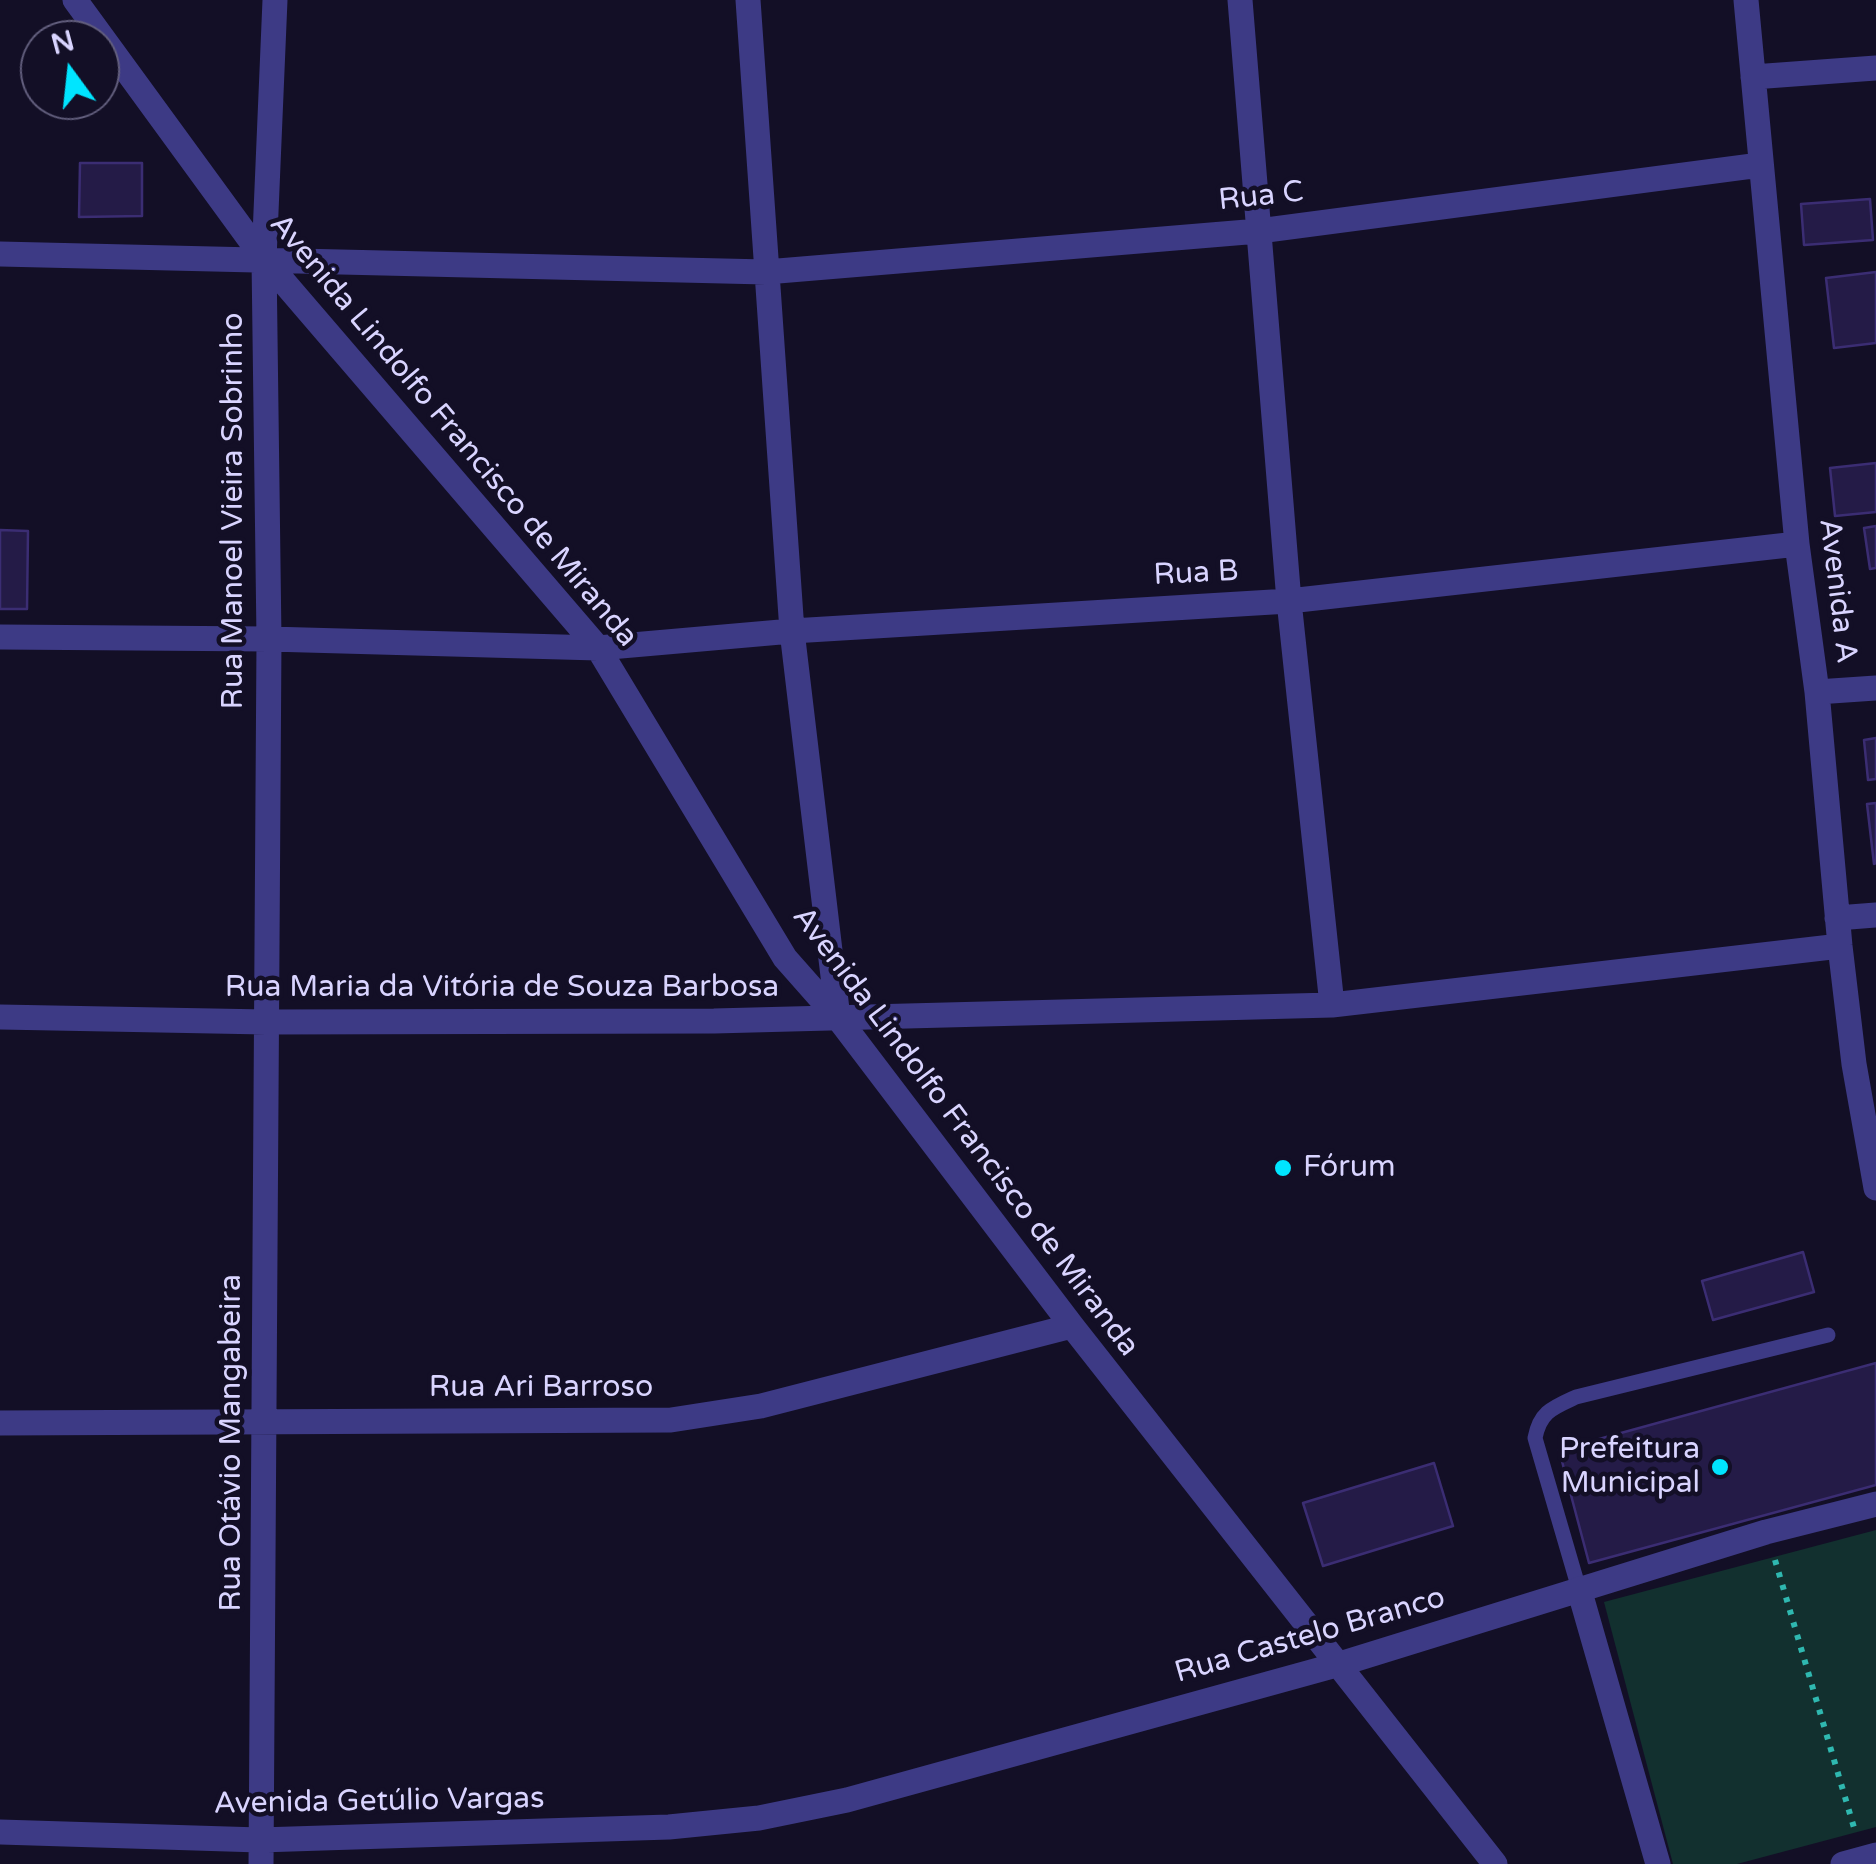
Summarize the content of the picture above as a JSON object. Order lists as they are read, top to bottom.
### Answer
{
  "streets": {
    "street": [
      "Rua C",
      "Avenida Lindolfo Francisco de Miranda",
      "Rua Manoel Vieira Sobrinho",
      "Rua B",
      "Avenida A",
      "Rua Maria da Vitória de Souza Barbosa",
      "Rua Ari Barroso",
      "Rua Otávio Mangabeira",
      "Rua Castelo Branco",
      "Avenida Getúlio Vargas"
    ]
  },
  "crossings": [
    ["Rua C", "Avenida Lindolfo Francisco de Miranda"],
    ["Rua C", "Rua Manoel Vieira Sobrinho"],
    ["Rua C", "Avenida A"],
    ["Avenida Lindolfo Francisco de Miranda", "Rua Manoel Vieira Sobrinho"],
    ["Avenida Lindolfo Francisco de Miranda", "Rua B"],
    ["Avenida Lindolfo Francisco de Miranda", "Rua Maria da Vitória de Souza Barbosa"],
    ["Avenida Lindolfo Francisco de Miranda", "Rua Ari Barroso"],
    ["Avenida Lindolfo Francisco de Miranda", "Rua Castelo Branco"],
    ["Rua Manoel Vieira Sobrinho", "Rua B"],
    ["Rua Manoel Vieira Sobrinho", "Rua Maria da Vitória de Souza Barbosa"],
    ["Rua Manoel Vieira Sobrinho", "Rua Otávio Mangabeira"],
    ["Rua B", "Avenida A"],
    ["Avenida A", "Rua Maria da Vitória de Souza Barbosa"],
    ["Rua Maria da Vitória de Souza Barbosa", "Rua Otávio Mangabeira"],
    ["Rua Ari Barroso", "Rua Otávio Mangabeira"],
    ["Rua Otávio Mangabeira", "Avenida Getúlio Vargas"],
    ["Rua Castelo Branco", "Avenida Getúlio Vargas"]
  ],
  "places": ["Fórum", "Prefeitura Municipal"],
  "north": "top"
}
